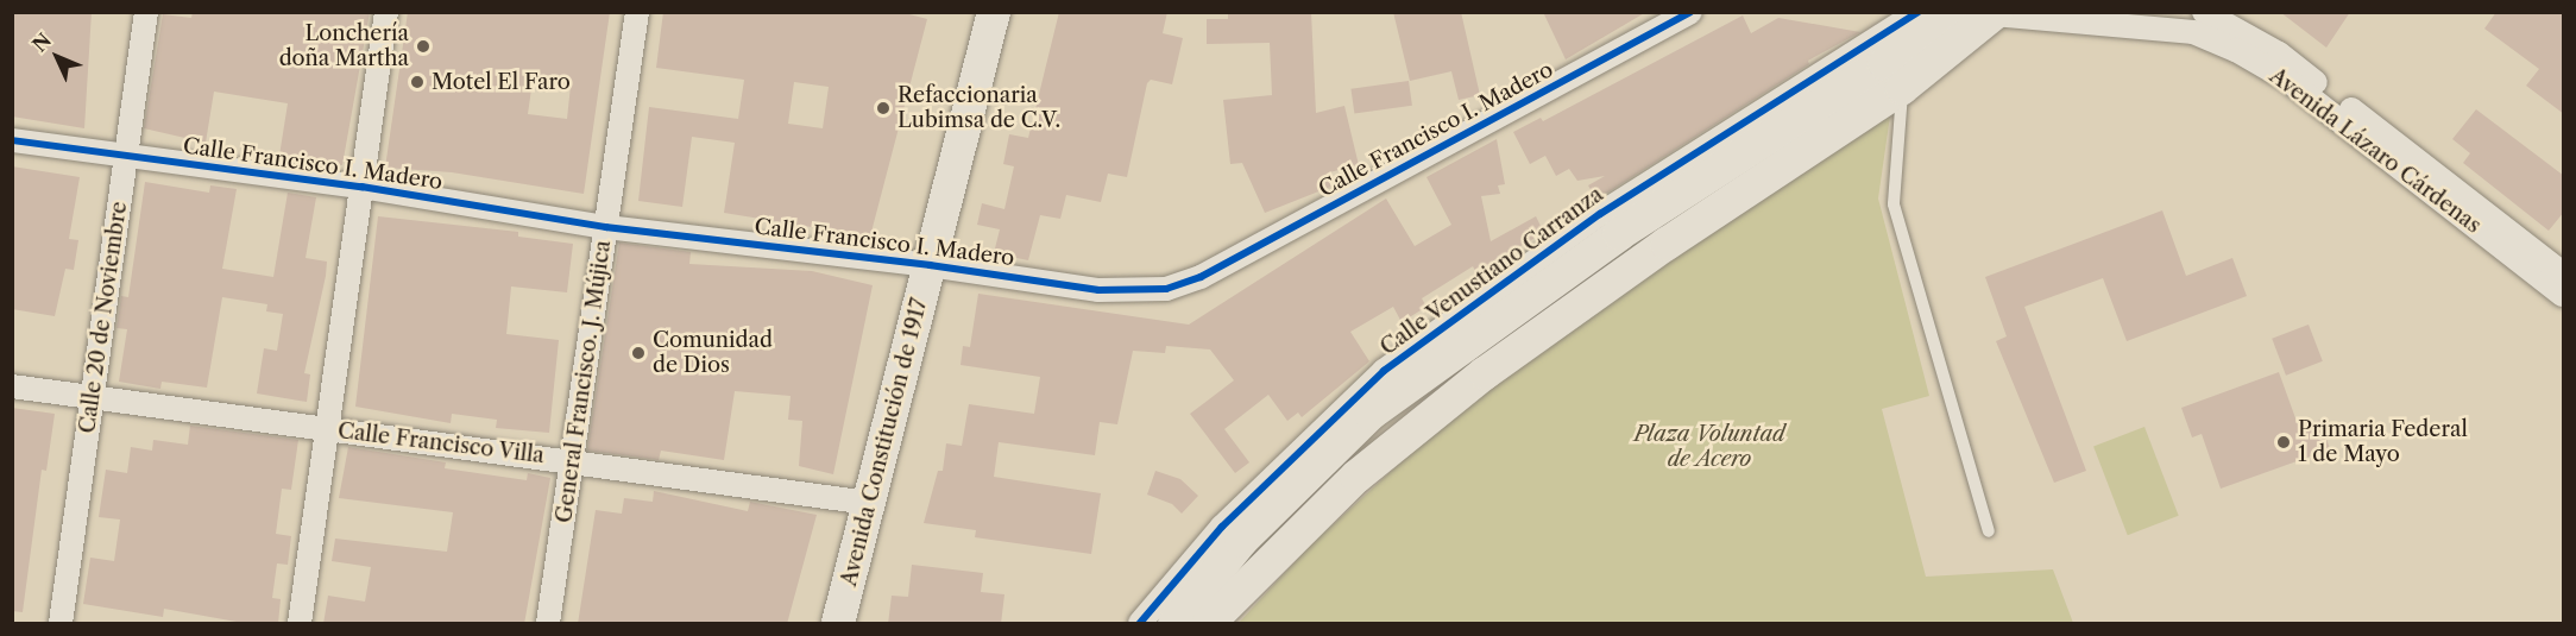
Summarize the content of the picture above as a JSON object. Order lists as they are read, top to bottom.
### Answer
{
  "streets": {
    "main road": ["Avenida Constitución de 1917"],
    "street": [
      "Calle Francisco I. Madero",
      "Avenida Lázaro Cárdenas",
      "Calle Venustiano Carranza",
      "Calle 20 de Noviembre",
      "General Francisco. J. Mújica",
      "Calle Francisco Villa"
    ]
  },
  "crossings": [
    ["Calle Francisco I. Madero", "Calle 20 de Noviembre"],
    ["Calle Francisco I. Madero", "General Francisco. J. Mújica"],
    ["Calle Francisco I. Madero", "Avenida Constitución de 1917"],
    ["Calle 20 de Noviembre", "Calle Francisco Villa"],
    ["General Francisco. J. Mújica", "Calle Francisco Villa"],
    ["Avenida Constitución de 1917", "Calle Francisco Villa"]
  ],
  "parks": ["Plaza Voluntad de Acero"],
  "places": [
    "Lonchería doña Martha",
    "Motel El Faro",
    "Refaccionaria Lubimsa de C.V.",
    "Comunidad de Dios",
    "Primaria Federal 1 de Mayo"
  ],
  "north": "top left"
}
